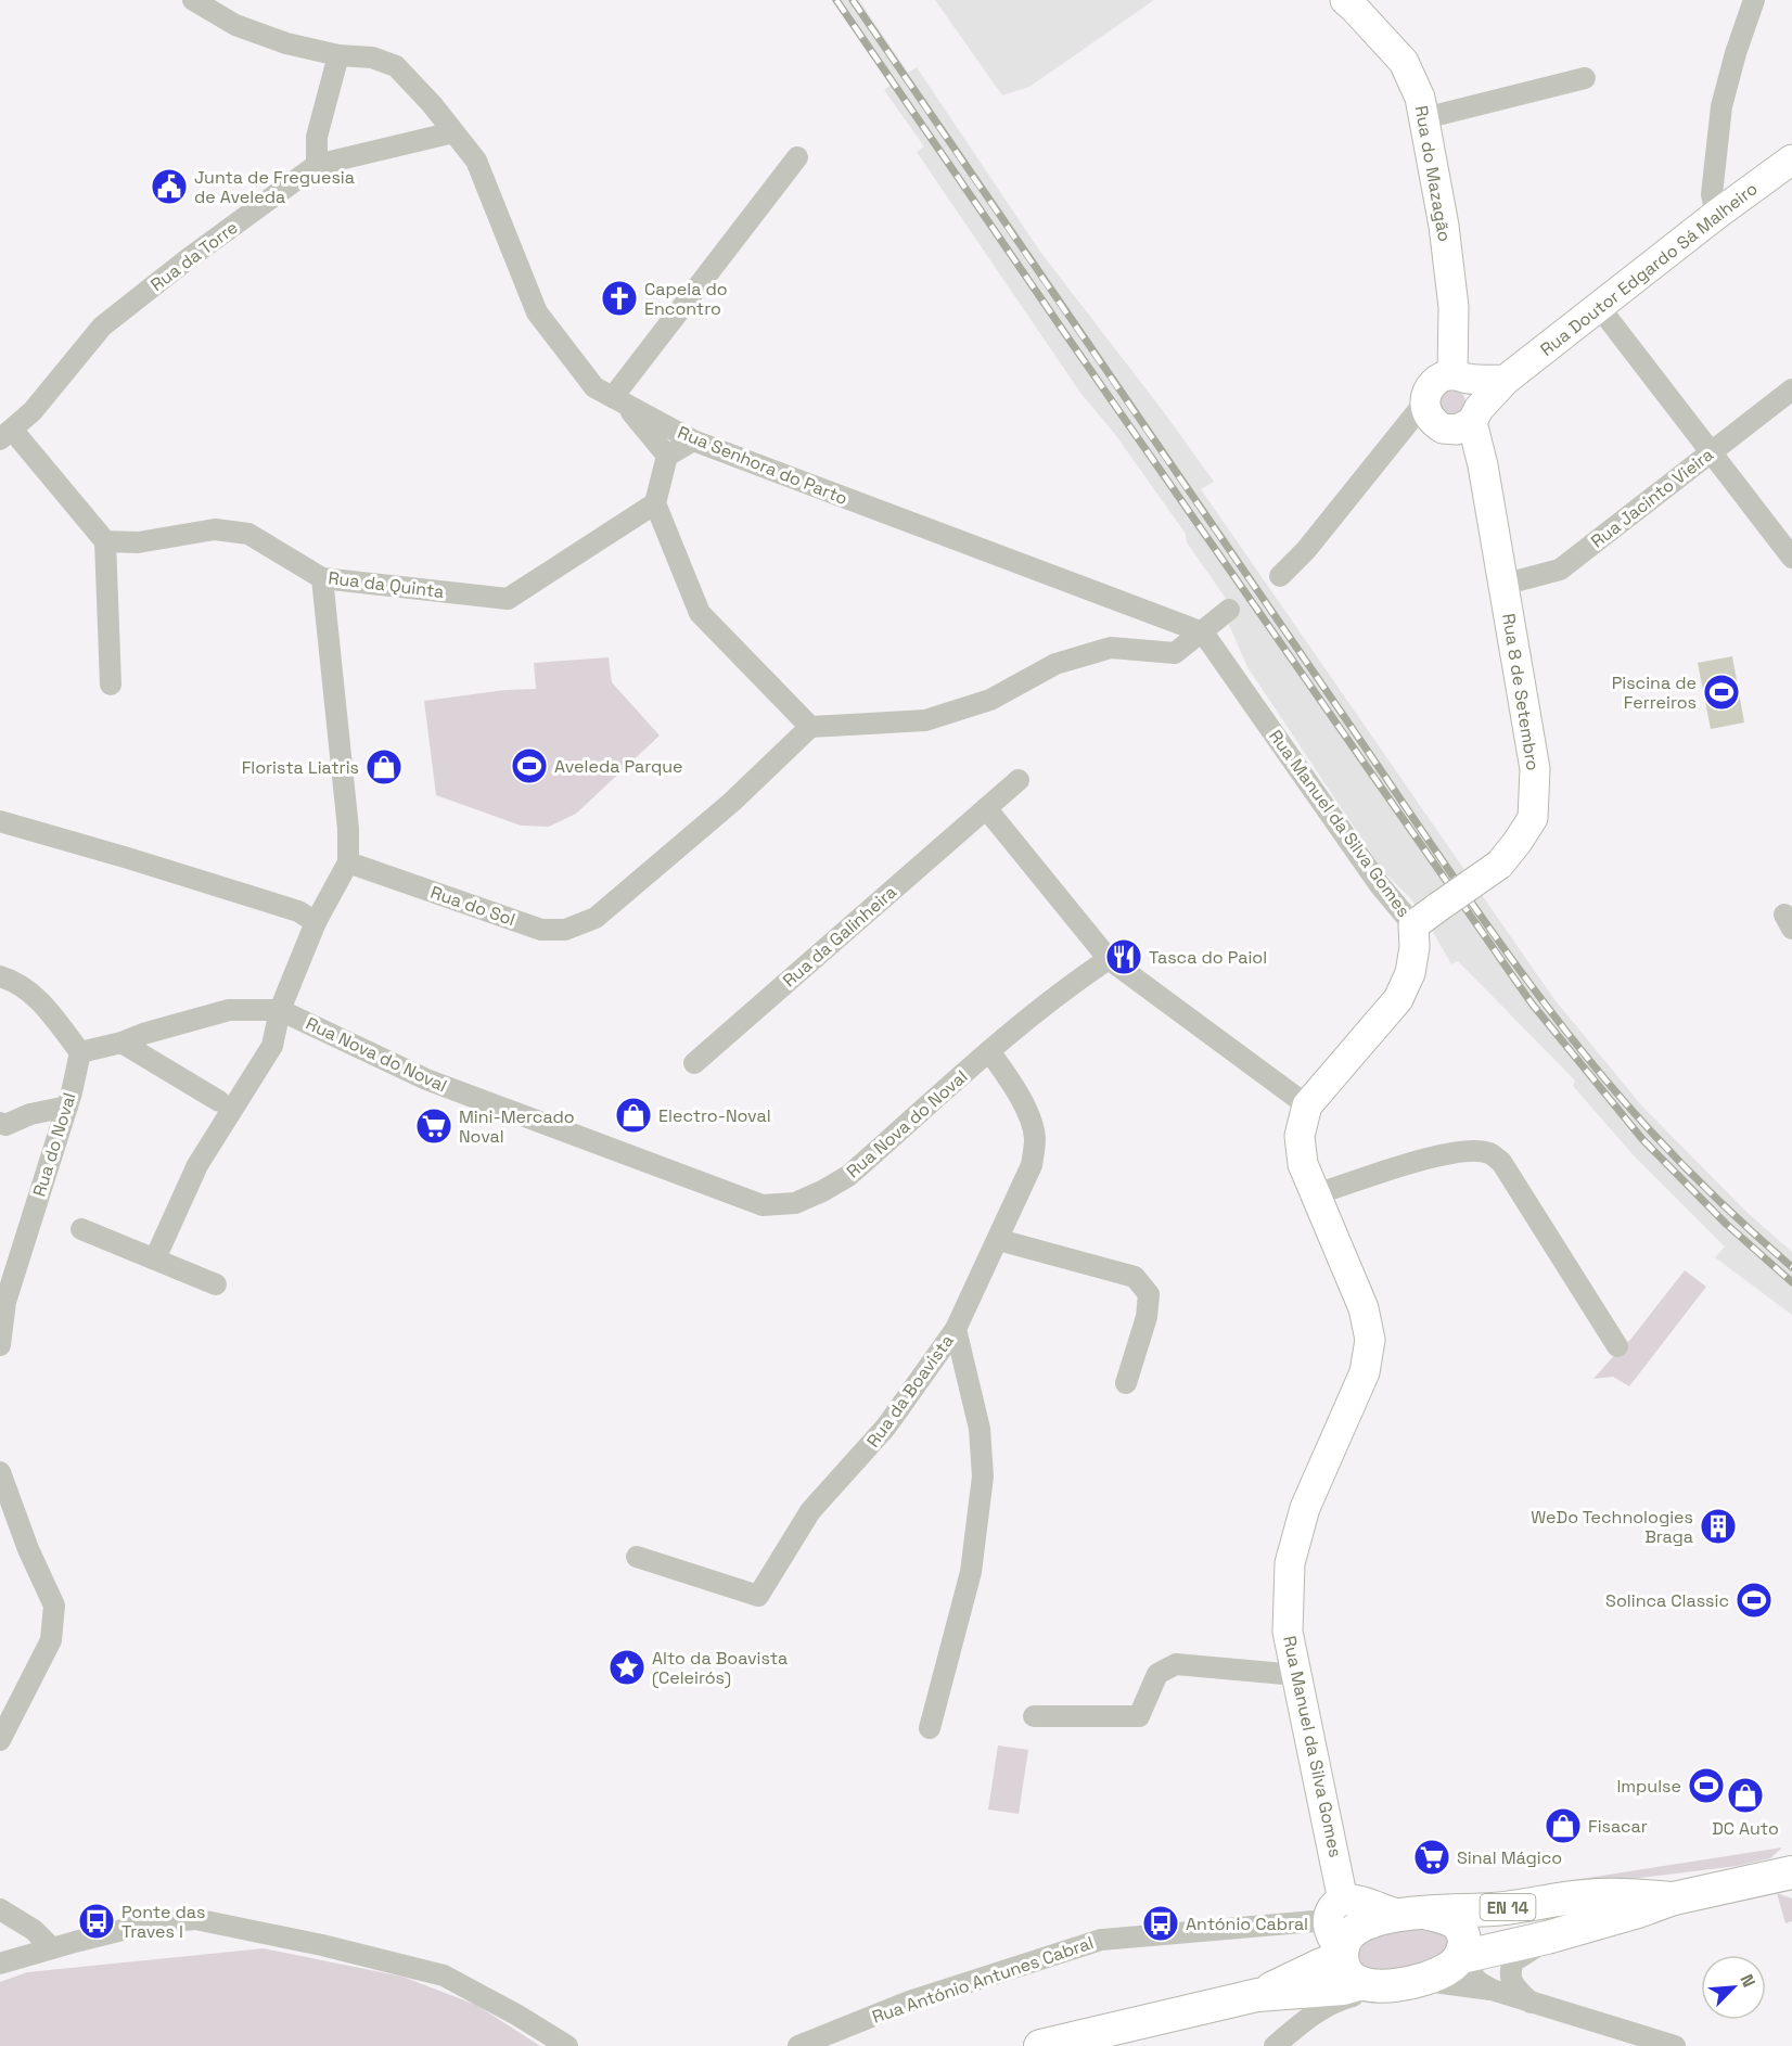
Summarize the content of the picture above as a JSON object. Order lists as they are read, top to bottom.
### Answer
{
  "streets": {
    "main road": ["EN 14"],
    "street": [
      "Rua do Mazagão",
      "Rua da Torre",
      "Rua Doutor Edgardo Sá Malheiro",
      "Rua Senhora do Parto",
      "Rua Jacinto Vieira",
      "Rua da Quinta",
      "Rua 8 de Setembro",
      "Rua Manuel da Silva Gomes",
      "Rua do Sol",
      "Rua da Galinheira",
      "Rua Nova do Noval",
      "Rua do Noval",
      "Rua da Boavista",
      "Rua António Antunes Cabral"
    ]
  },
  "crossings": [
    ["Rua do Mazagão", "Rua Doutor Edgardo Sá Malheiro"],
    ["Rua do Mazagão", "Rua 8 de Setembro"],
    ["Rua da Torre", "Rua Senhora do Parto"],
    ["Rua Doutor Edgardo Sá Malheiro", "Rua 8 de Setembro"],
    ["Rua Senhora do Parto", "Rua Manuel da Silva Gomes"],
    ["Rua Jacinto Vieira", "Rua 8 de Setembro"],
    ["Rua 8 de Setembro", "Rua Manuel da Silva Gomes"],
    ["Rua Manuel da Silva Gomes", "EN 14"],
    ["Rua Manuel da Silva Gomes", "Rua António Antunes Cabral"],
    ["Rua Nova do Noval", "Rua da Boavista"],
    ["EN 14", "Rua António Antunes Cabral"]
  ],
  "places": {
    "public building": ["Junta de Freguesia de Aveleda"],
    "church": ["Capela do Encontro"],
    "sports": [
      "Piscina de Ferreiros",
      "Aveleda Parque",
      "Solinca Classic",
      "Impulse"
    ],
    "shop": [
      "Florista Liatris",
      "Electro-Noval",
      "DC Auto",
      "Fisacar"
    ],
    "restaurant": ["Tasca do Paiol"],
    "supermarket": ["Mini-Mercado Noval", "Sinal Mágico"],
    "building": ["WeDo Technologies Braga"],
    "place": ["Alto da Boavista (Celeirós)"],
    "bus stop": ["Ponte das Traves I", "António Cabral"]
  },
  "north": "top right"
}
